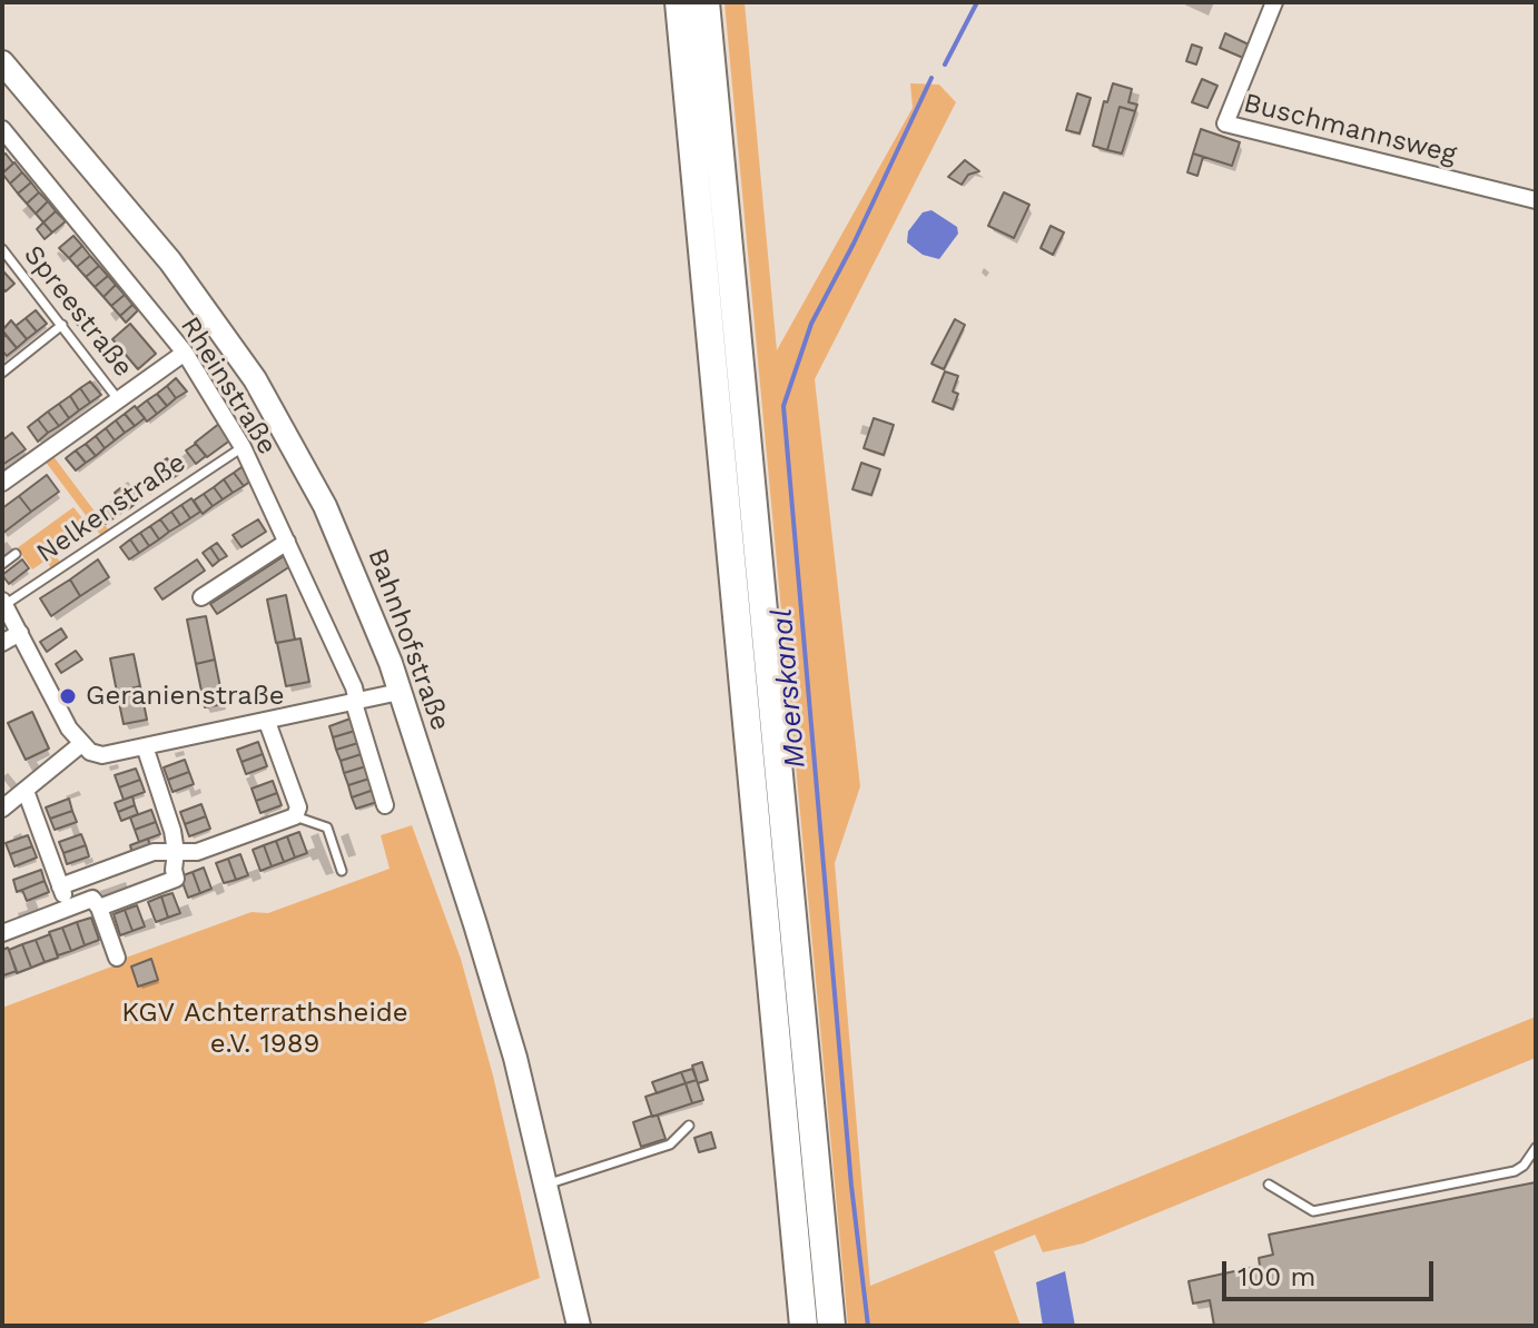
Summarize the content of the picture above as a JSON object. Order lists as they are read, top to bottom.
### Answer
{
  "streets": {
    "main road": ["Bahnhofstraße"],
    "street": ["Buschmannsweg", "Rheinstraße"],
    "lane": ["Spreestraße", "Nelkenstraße"]
  },
  "crossings": [
    ["Rheinstraße", "Nelkenstraße"]
  ],
  "water": ["Moerskanal"],
  "parks": ["KGV Achterrathsheide e.V. 1989"],
  "places": ["Geranienstraße"],
  "scale_bar": "100 m"
}
